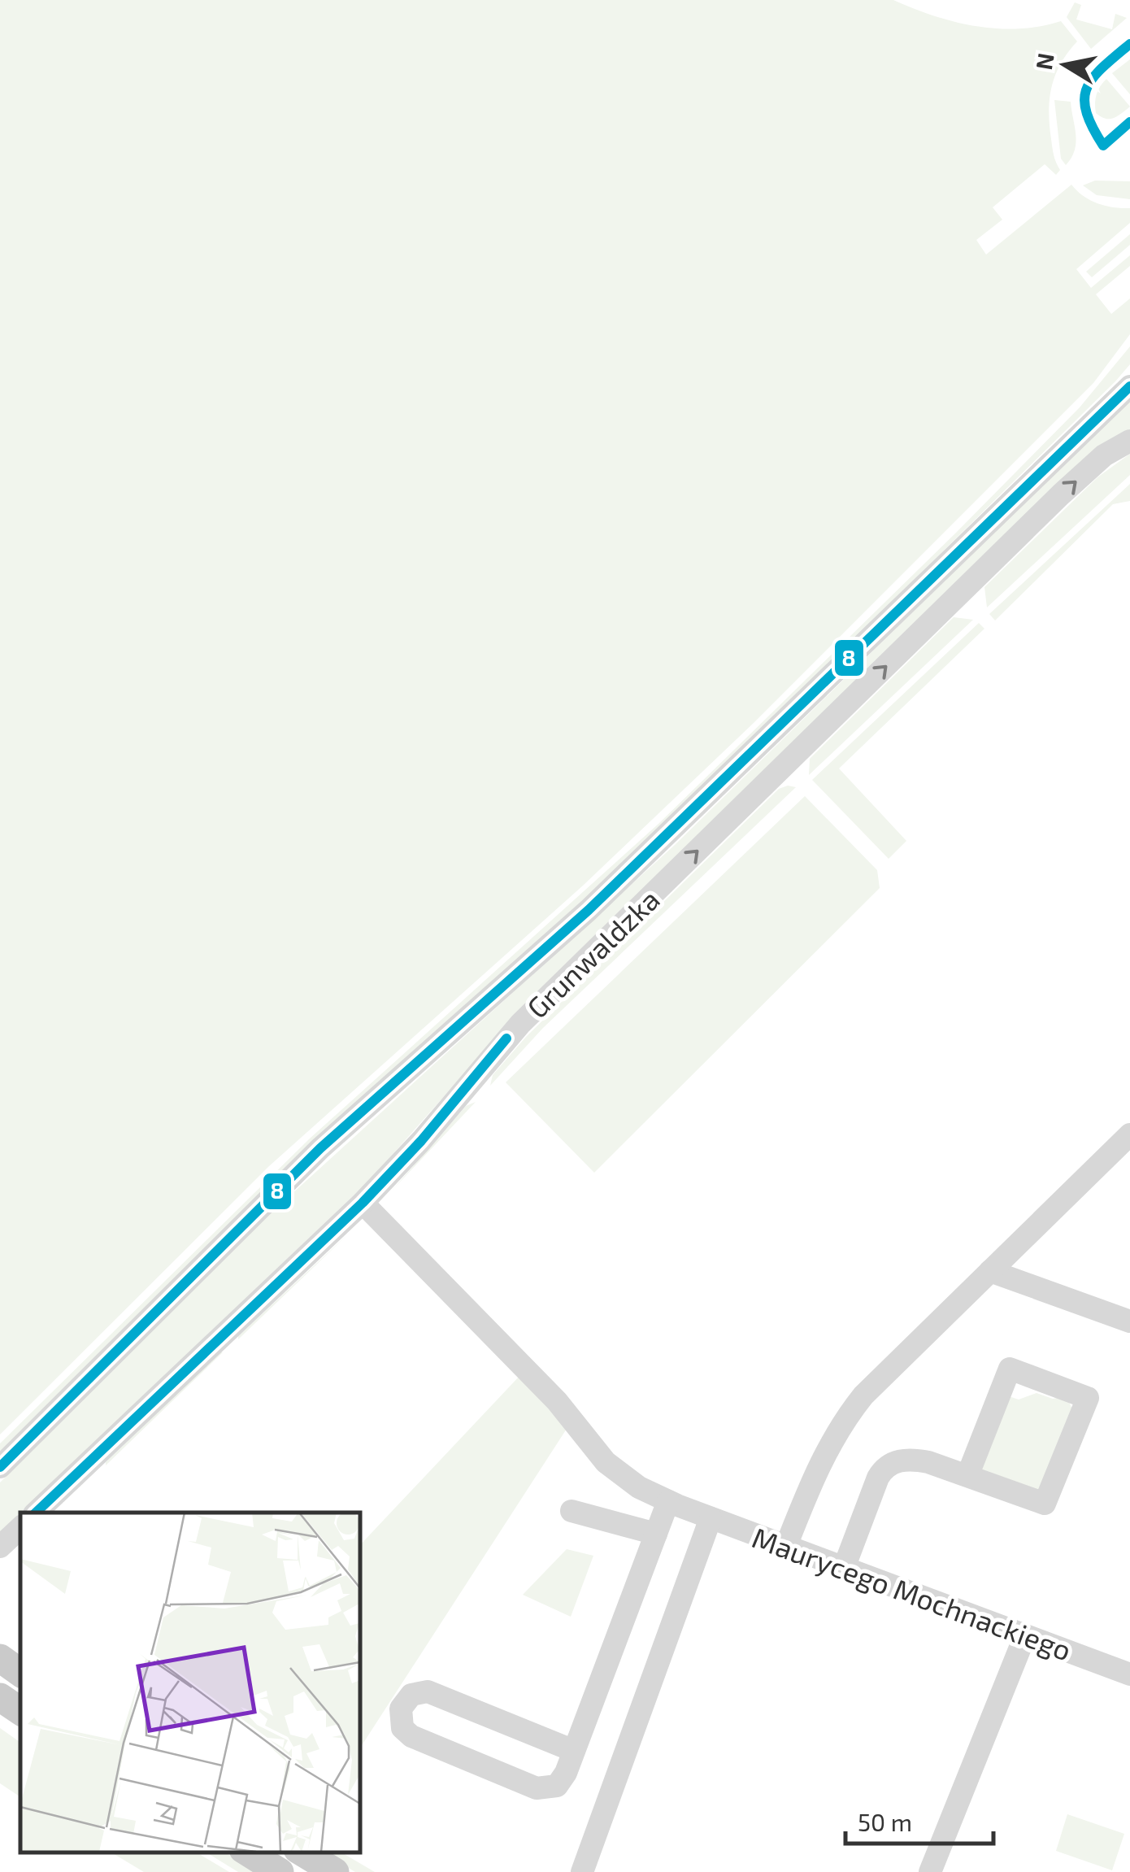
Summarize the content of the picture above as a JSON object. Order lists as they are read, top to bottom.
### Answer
{
  "streets": {
    "street": ["Grunwaldzka", "Maurycego Mochnackiego"]
  },
  "crossings": [
    ["Grunwaldzka", "Maurycego Mochnackiego"]
  ],
  "lines": ["transit line 8"],
  "scale_bar": "50 m",
  "north": "left"
}
